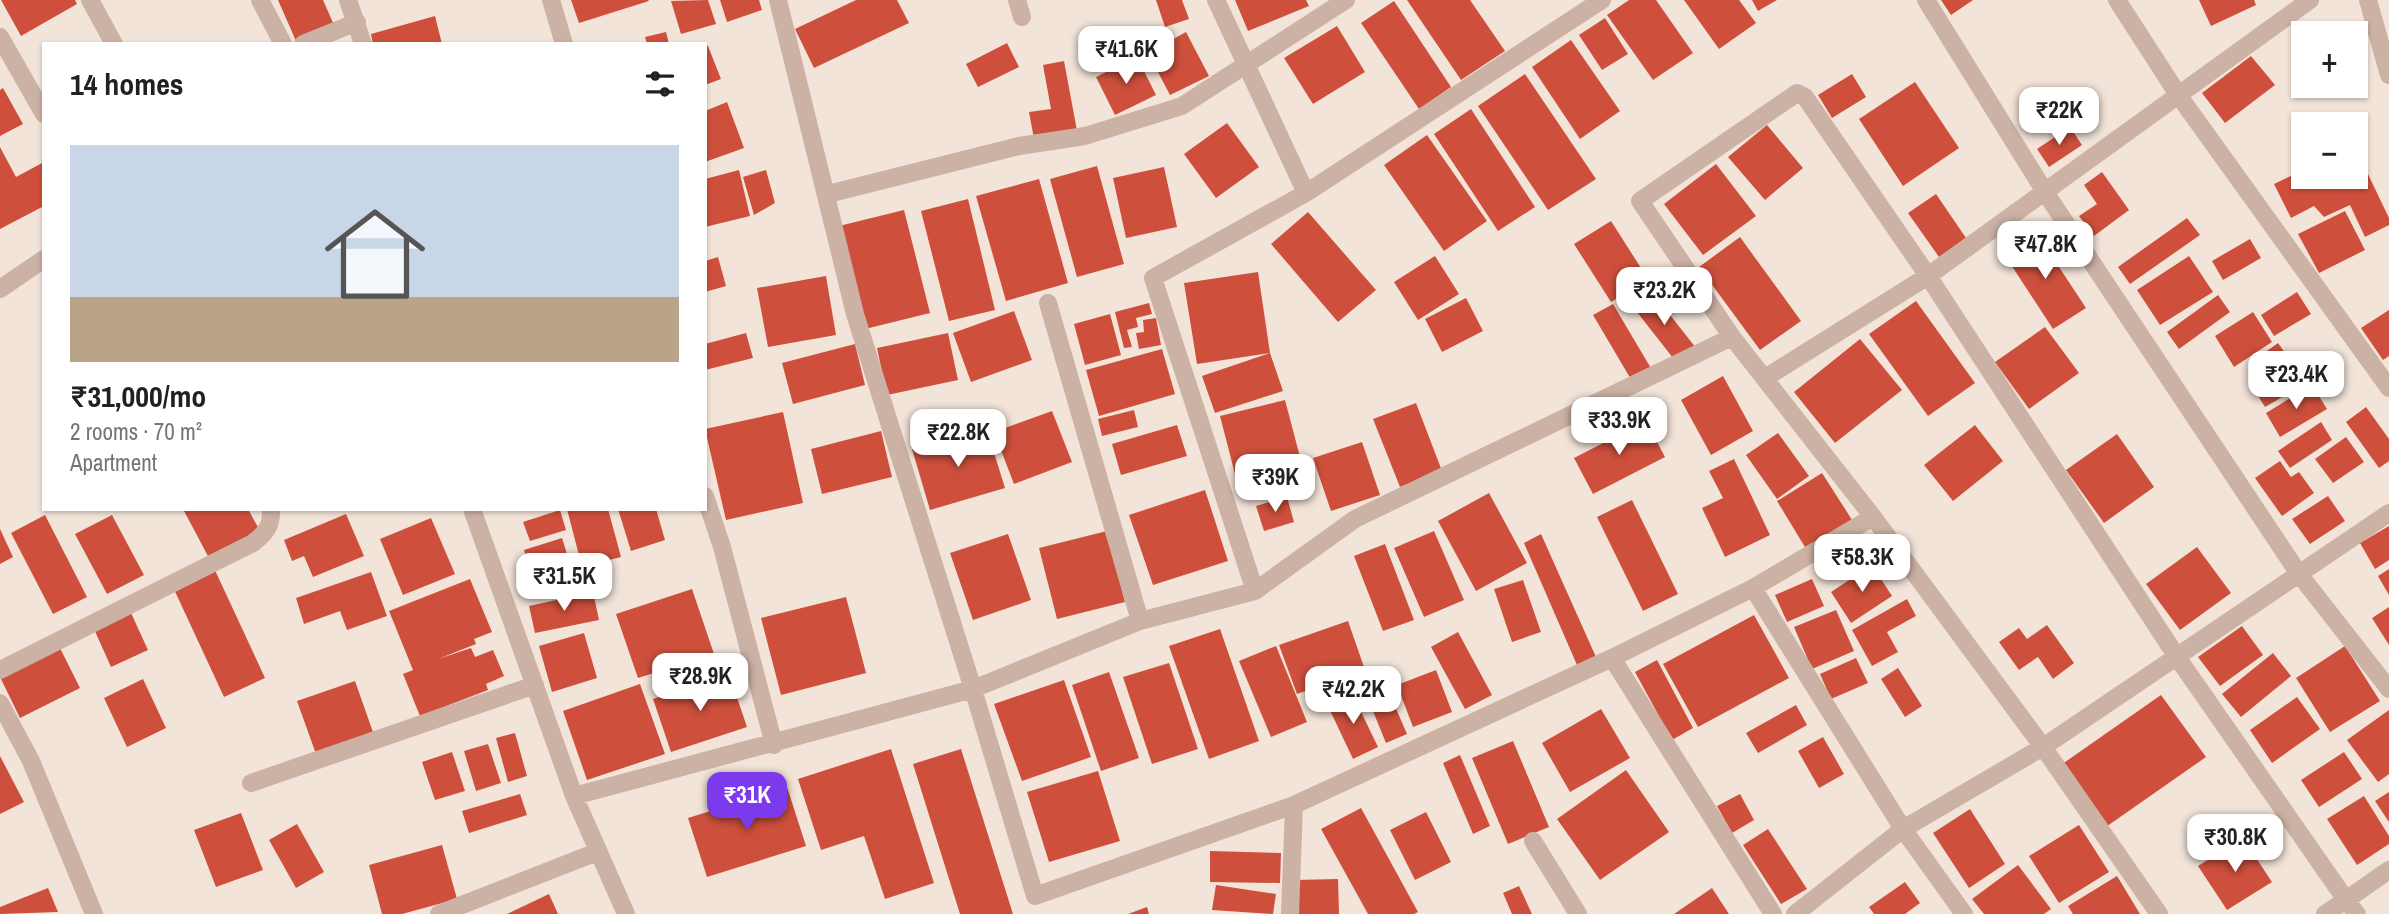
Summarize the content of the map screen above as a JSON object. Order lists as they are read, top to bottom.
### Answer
{
  "page": {
    "map_buttons": ["+", "−"],
    "price": [
      "₹41.6K",
      "₹22K",
      "₹47.8K",
      "₹23.2K",
      "₹23.4K",
      "₹33.9K",
      "₹22.8K",
      "₹39K",
      "₹58.3K",
      "₹31.5K",
      "₹28.9K",
      "₹42.2K",
      "₹31K",
      "₹30.8K"
    ],
    "heading": "14 homes",
    "list": [
      {
        "name": "₹31,000/mo",
        "note": "2 rooms · 70 m² · Apartment"
      }
    ]
  }
}
